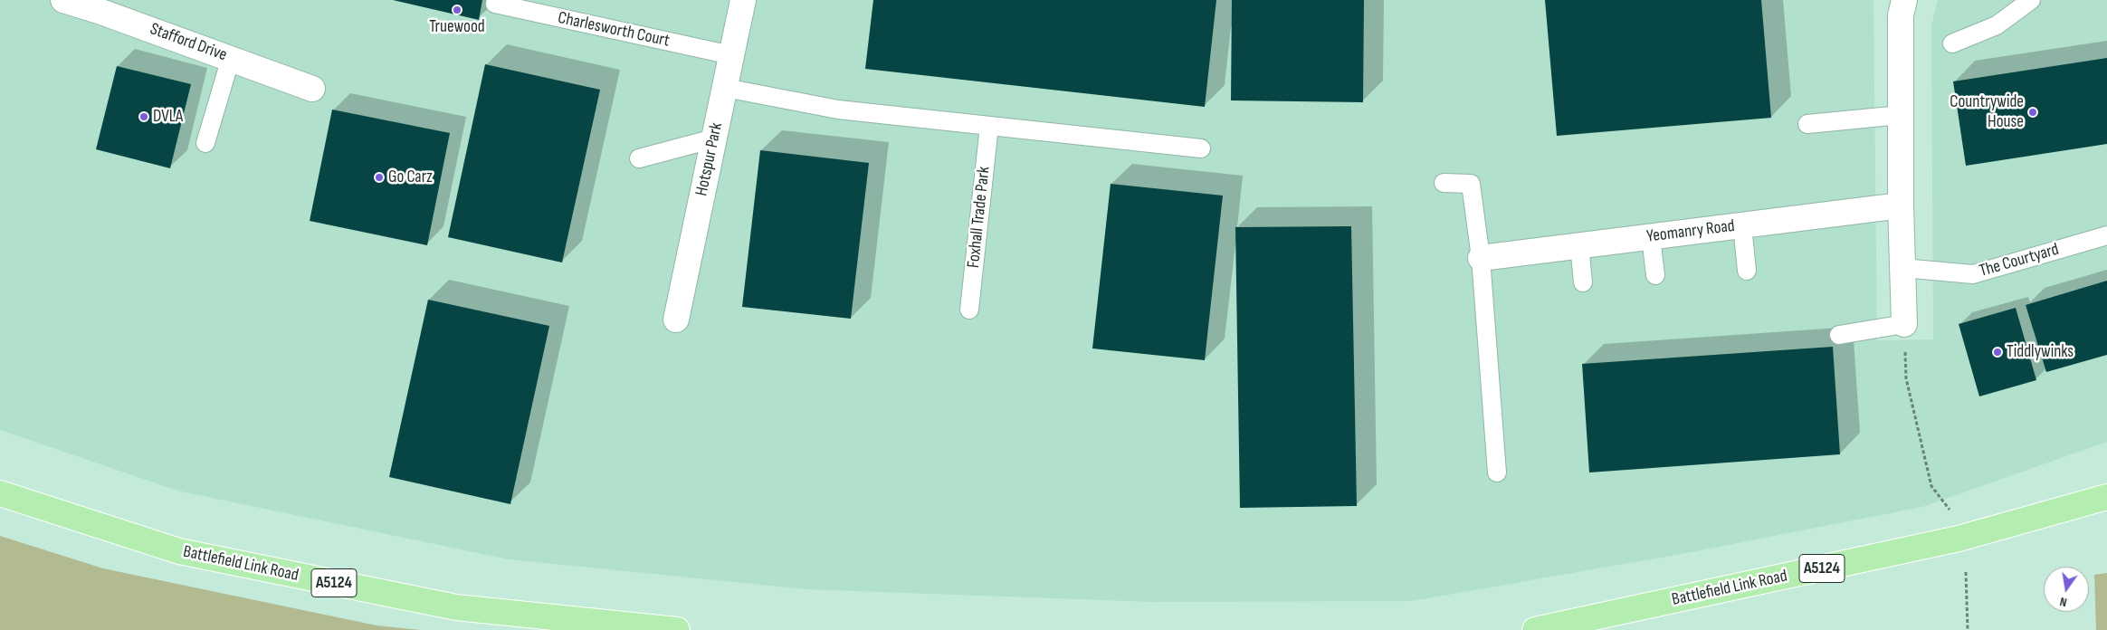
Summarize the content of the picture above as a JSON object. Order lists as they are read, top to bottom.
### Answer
{
  "streets": {
    "main road": ["Battlefield Link Road", "A5124"],
    "street": ["Stafford Drive", "Hotspur Park", "Yeomanry Road"],
    "lane": ["Charlesworth Court", "Foxhall Trade Park", "The Courtyard"]
  },
  "crossings": [
    ["Charlesworth Court", "Hotspur Park"]
  ],
  "places": [
    "Truewood",
    "Countrywide House",
    "DVLA",
    "Go Carz",
    "Tiddlywinks"
  ],
  "north": "bottom"
}
